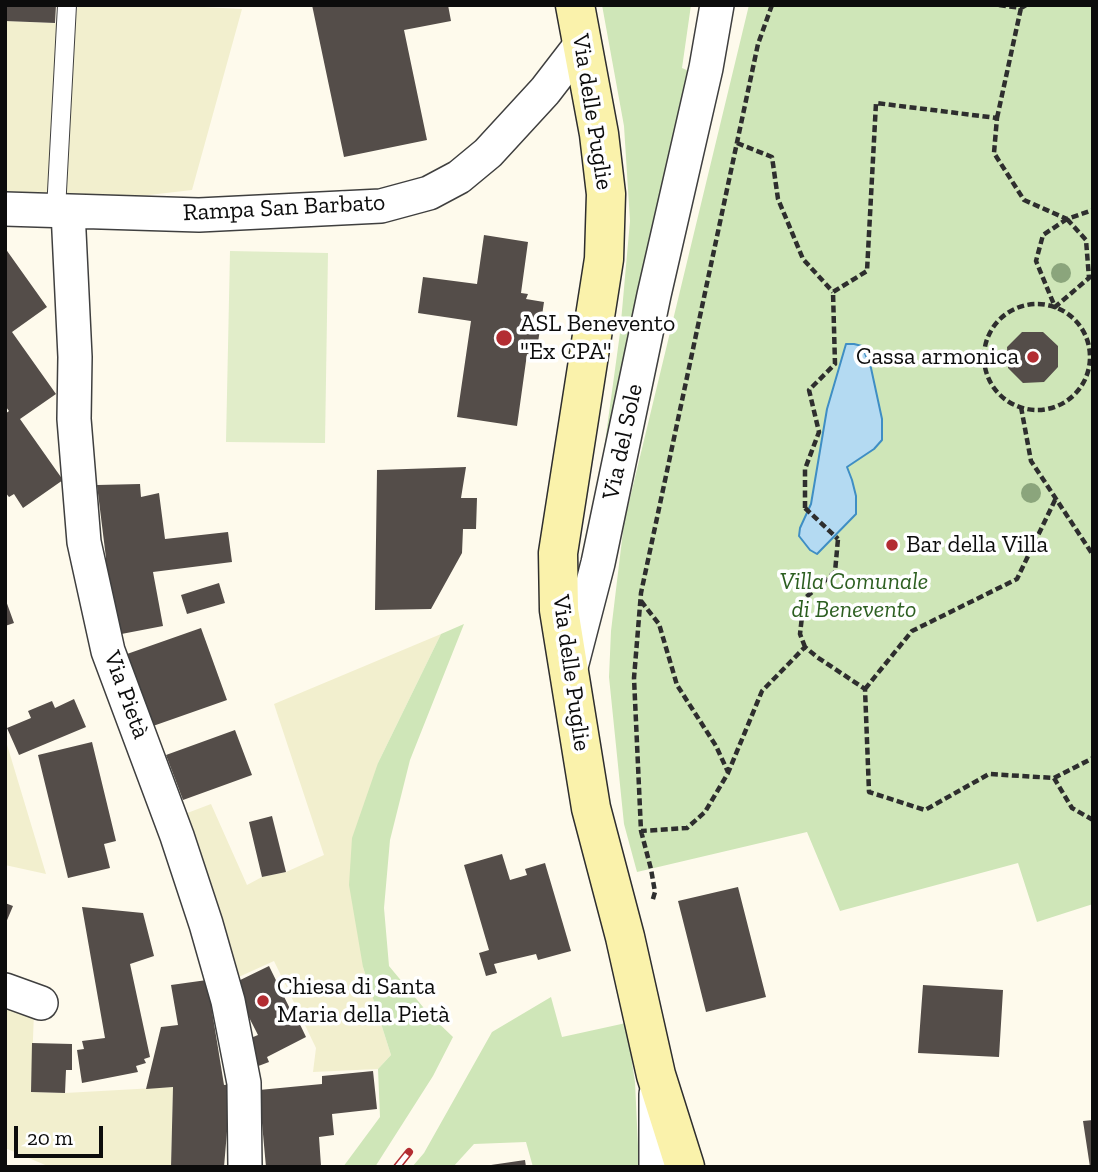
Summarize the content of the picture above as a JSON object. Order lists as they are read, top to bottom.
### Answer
{
  "streets": {
    "street": [
      "Via delle Puglie",
      "Rampa San Barbato",
      "Via del Sole",
      "Via Pietà"
    ]
  },
  "crossings": [
    ["Via delle Puglie", "Rampa San Barbato"],
    ["Via delle Puglie", "Via del Sole"],
    ["Rampa San Barbato", "Via Pietà"]
  ],
  "parks": ["Villa Comunale di Benevento"],
  "places": [
    "ASL Benevento \"Ex CPA\"",
    "Cassa armonica",
    "Bar della Villa",
    "Chiesa di Santa Maria della Pietà"
  ],
  "scale_bar": "20 m"
}
